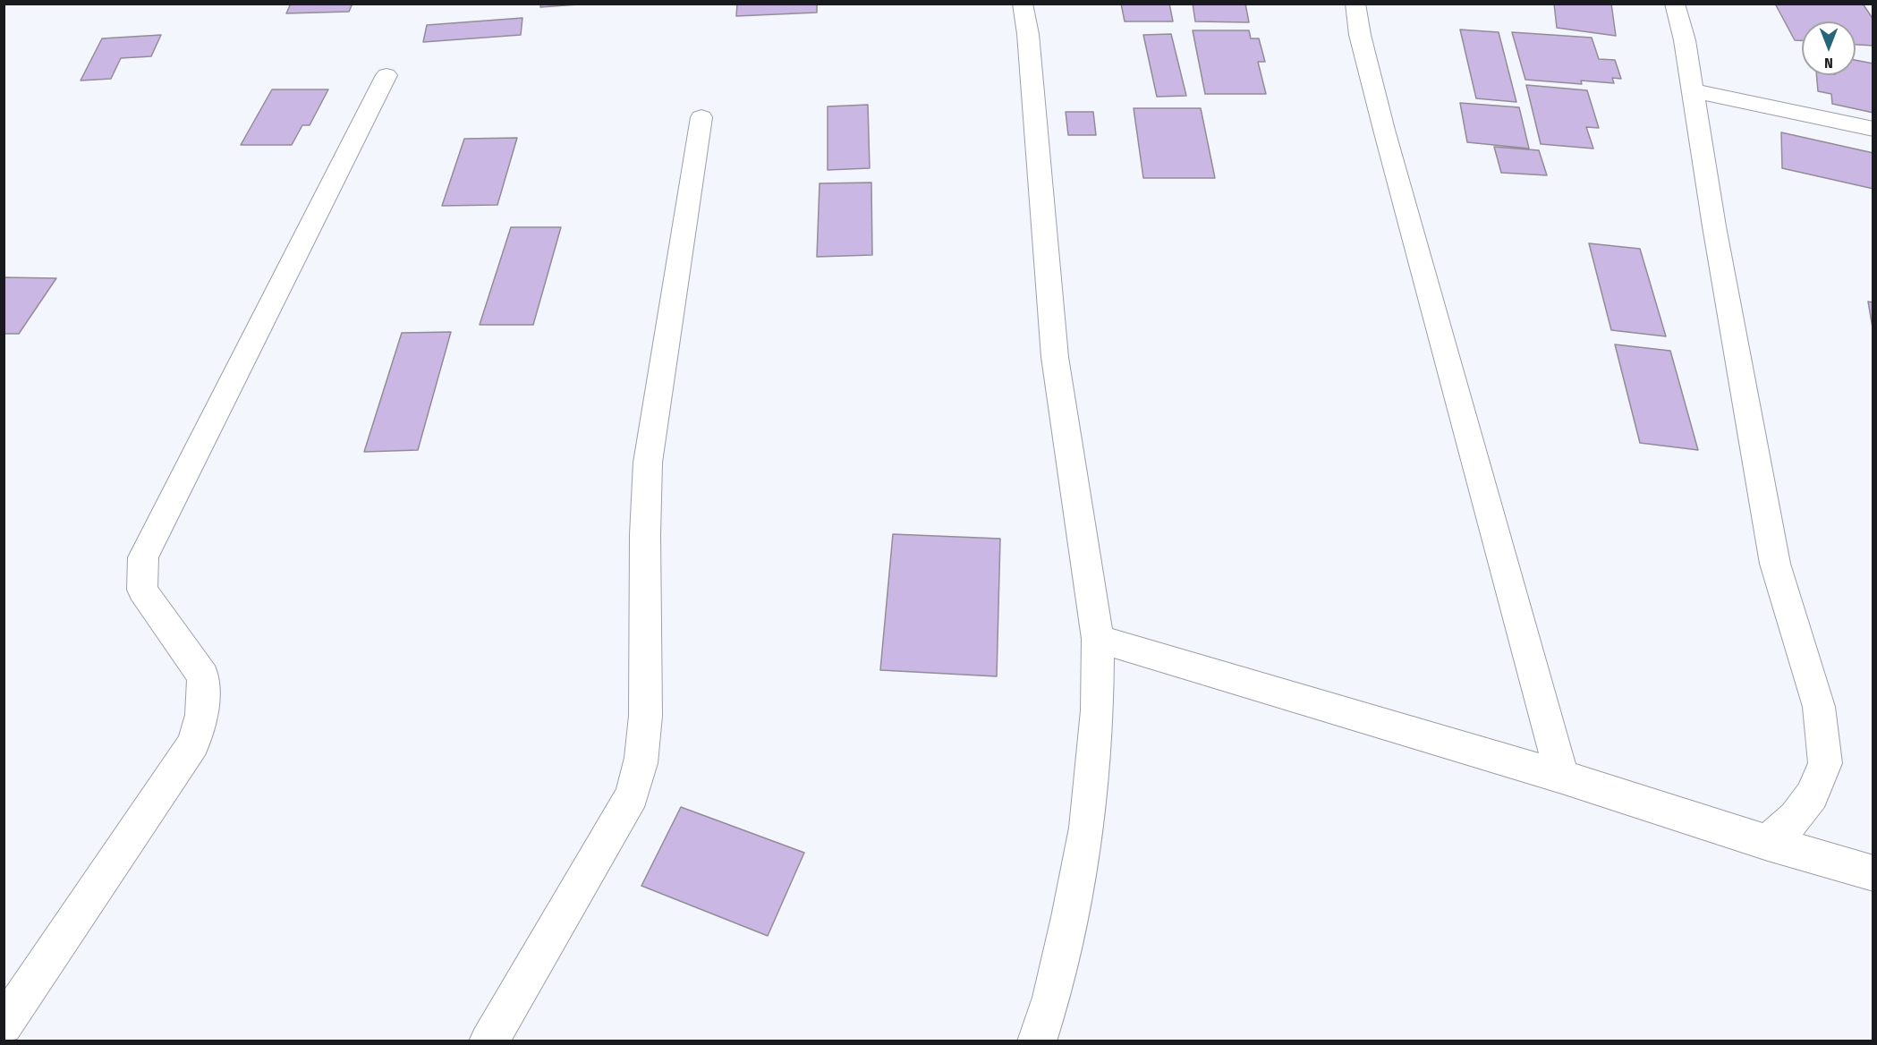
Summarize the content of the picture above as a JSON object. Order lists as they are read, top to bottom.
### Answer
{
  "north": "bottom"
}
